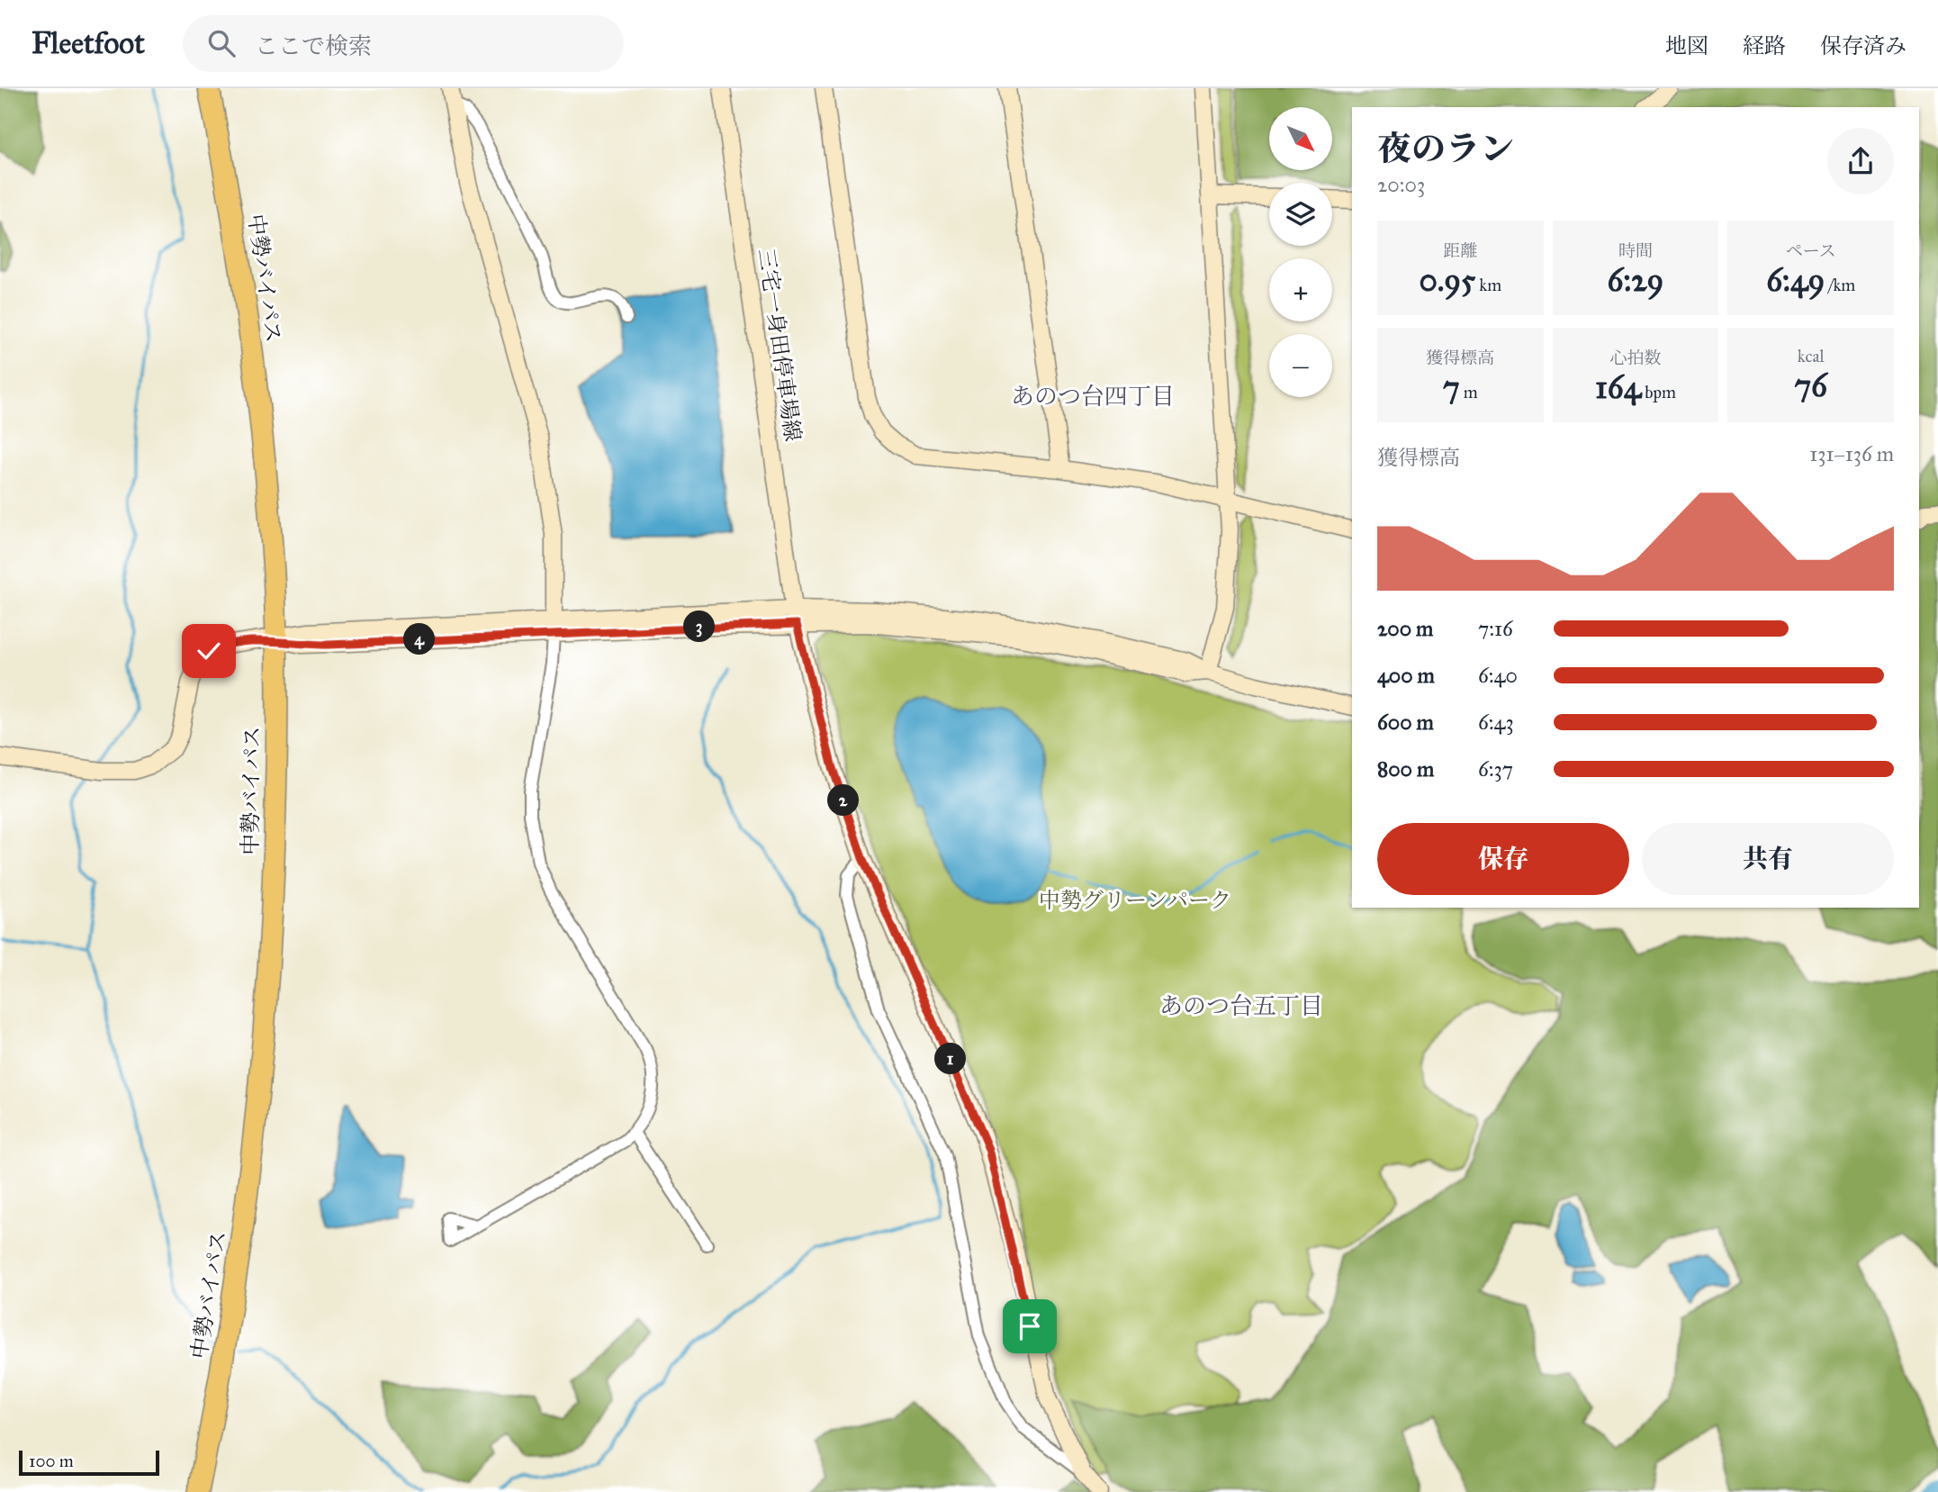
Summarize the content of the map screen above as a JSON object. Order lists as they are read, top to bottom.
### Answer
{
  "streets": {
    "highway": ["中勢バイパス"],
    "street": ["三宅一身田停車場線"]
  },
  "districts": ["あのつ台四丁目", "あのつ台五丁目"],
  "parks": ["中勢グリーンパーク"],
  "scale_bar": "100 m",
  "north": "bottom right",
  "page": {
    "header": "Fleetfoot",
    "search": "ここで検索",
    "nav": ["地図", "経路", "保存済み"],
    "map_buttons": ["+", "−"],
    "heading": ["夜のラン", "20:03"],
    "stats": [
      ["距離", "0.95 km"],
      ["時間", "6:29"],
      ["ペース", "6:49 /km"],
      ["獲得標高", "7 m"],
      ["心拍数", "164 bpm"],
      ["kcal", "76"]
    ],
    "chart": ["獲得標高", "131–136 m"],
    "list": [
      {
        "name": "200 m",
        "note": "7:16"
      },
      {
        "name": "400 m",
        "note": "6:40"
      },
      {
        "name": "600 m",
        "note": "6:43"
      },
      {
        "name": "800 m",
        "note": "6:37"
      }
    ],
    "pins": [
      "3",
      "4",
      "2",
      "1"
    ],
    "buttons": ["保存", "共有"],
    "scale": "100 m"
  }
}
